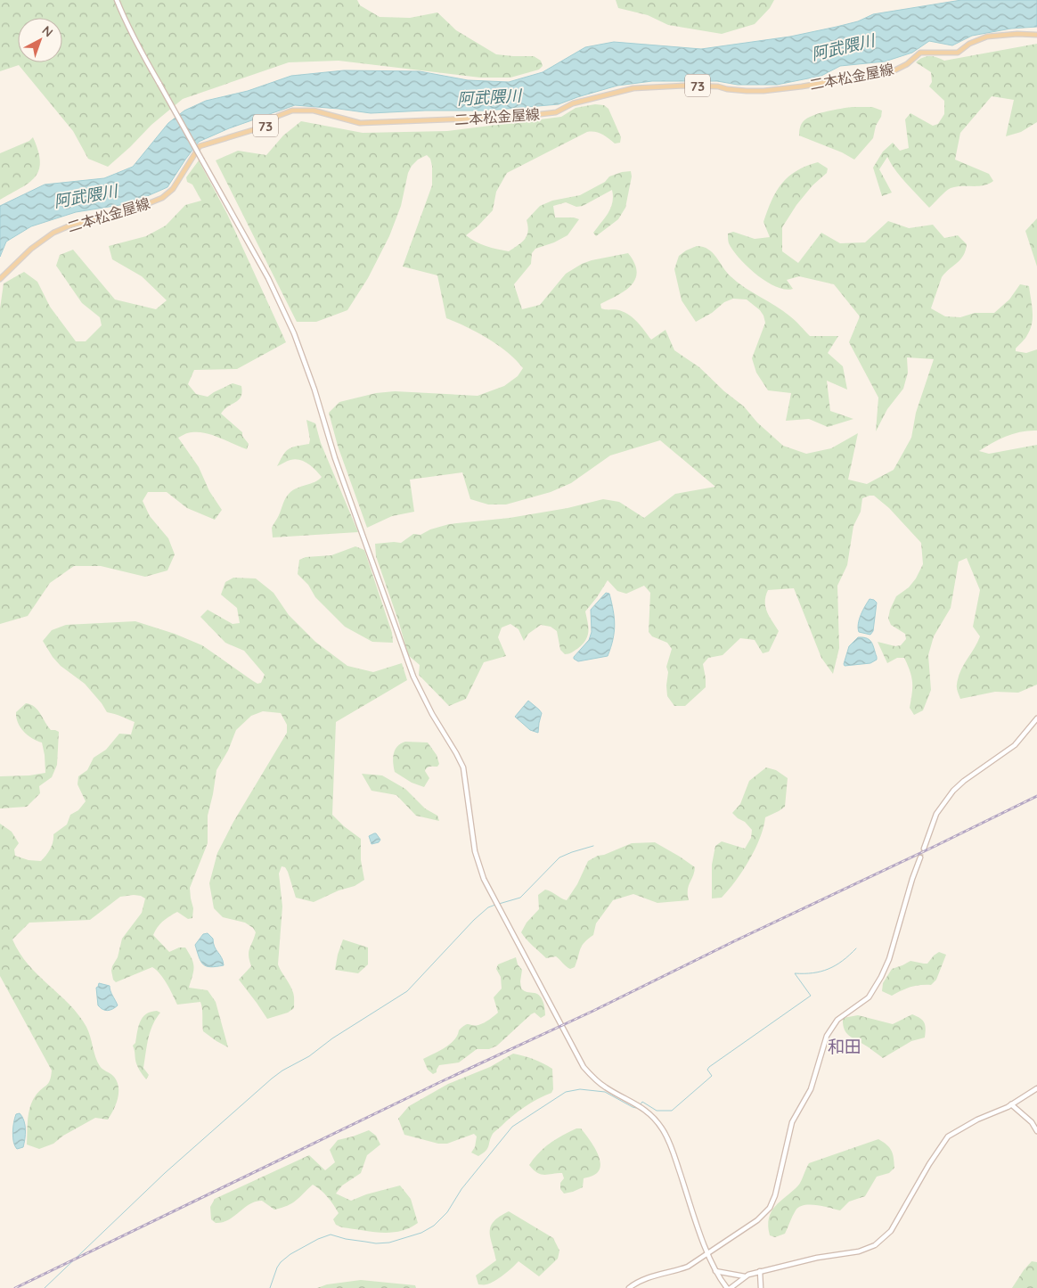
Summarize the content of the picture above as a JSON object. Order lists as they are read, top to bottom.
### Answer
{
  "streets": {
    "main road": ["二本松金屋線", "73"]
  },
  "districts": ["和田"],
  "water": ["阿武隈川"],
  "north": "top right"
}
